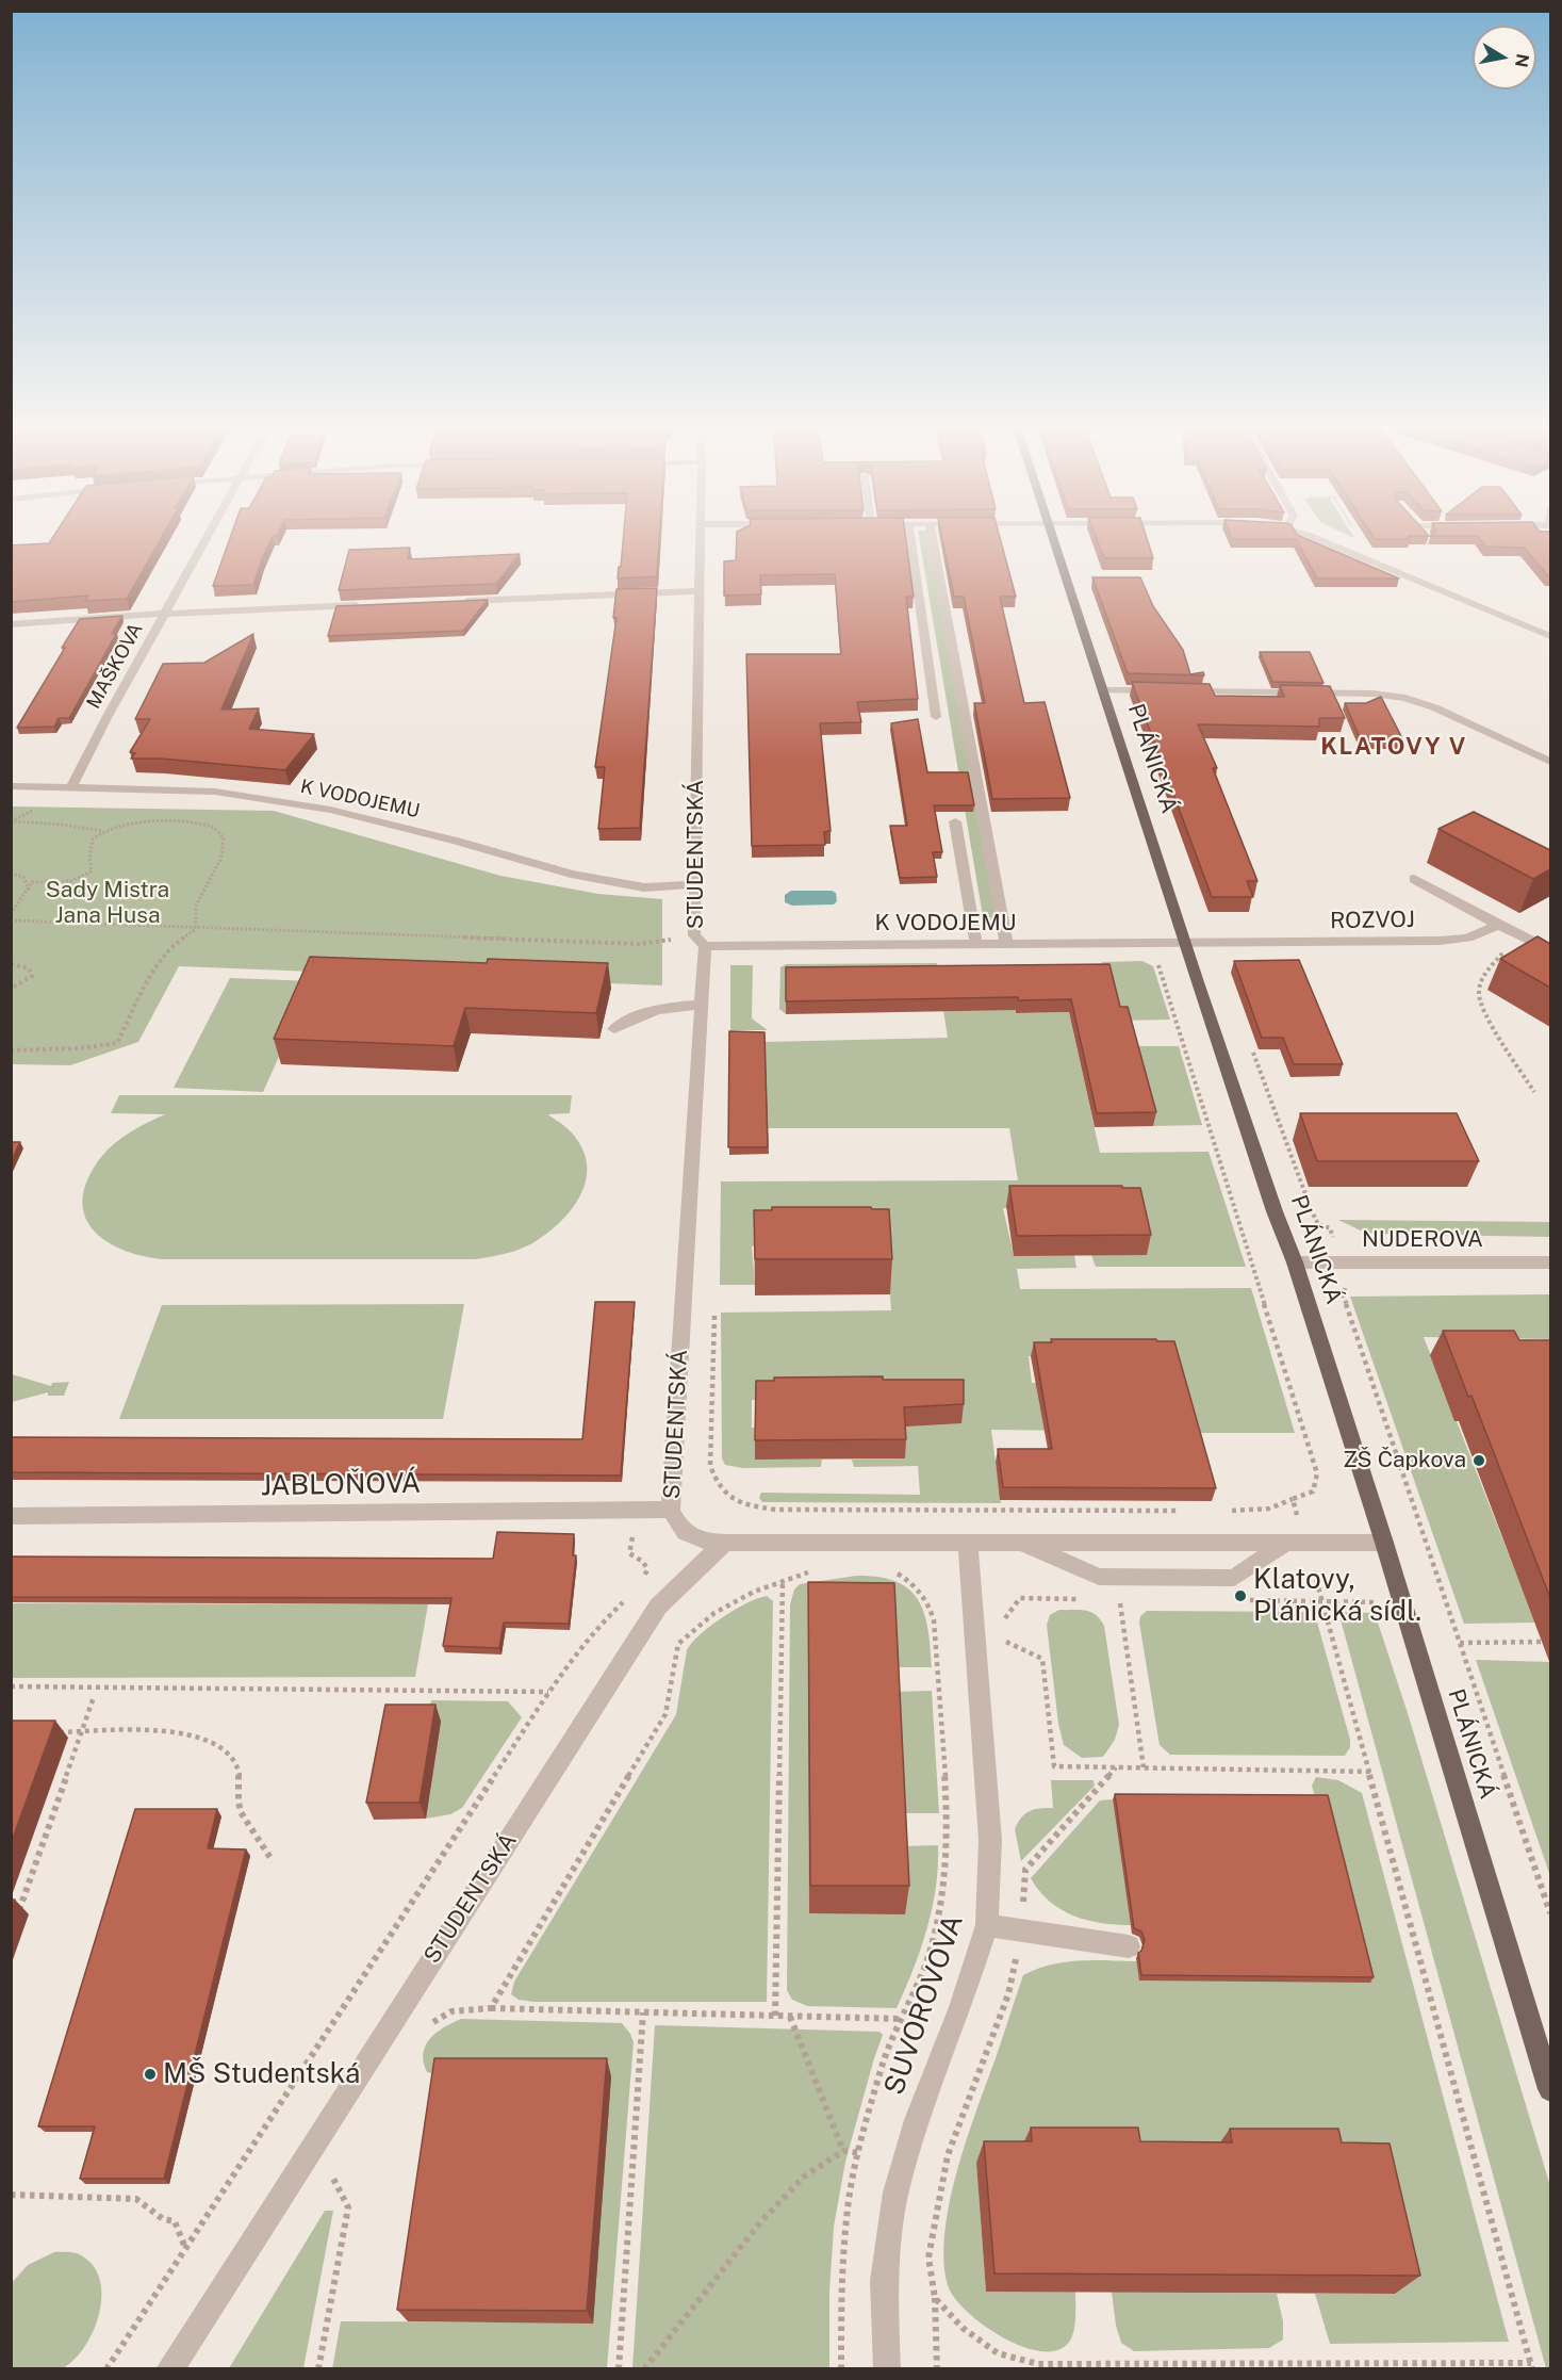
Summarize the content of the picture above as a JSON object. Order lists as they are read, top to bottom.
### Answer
{
  "streets": {
    "main road": ["PLÁNICKÁ"],
    "street": [
      "MAŠKOVA",
      "K VODOJEMU",
      "STUDENTSKÁ",
      "ROZVOJ",
      "NUDEROVA",
      "JABLOŇOVÁ",
      "SUVOROVOVA"
    ]
  },
  "crossings": [
    ["MAŠKOVA", "K VODOJEMU"],
    ["PLÁNICKÁ", "K VODOJEMU"],
    ["PLÁNICKÁ", "ROZVOJ"],
    ["PLÁNICKÁ", "NUDEROVA"],
    ["K VODOJEMU", "STUDENTSKÁ"],
    ["K VODOJEMU", "ROZVOJ"],
    ["STUDENTSKÁ", "JABLOŇOVÁ"]
  ],
  "districts": ["KLATOVY V"],
  "parks": ["Sady Mistra Jana Husa"],
  "places": ["ZŠ Čapkova", "Klatovy, Plánická sídl.", "MŠ Studentská"],
  "north": "right"
}
